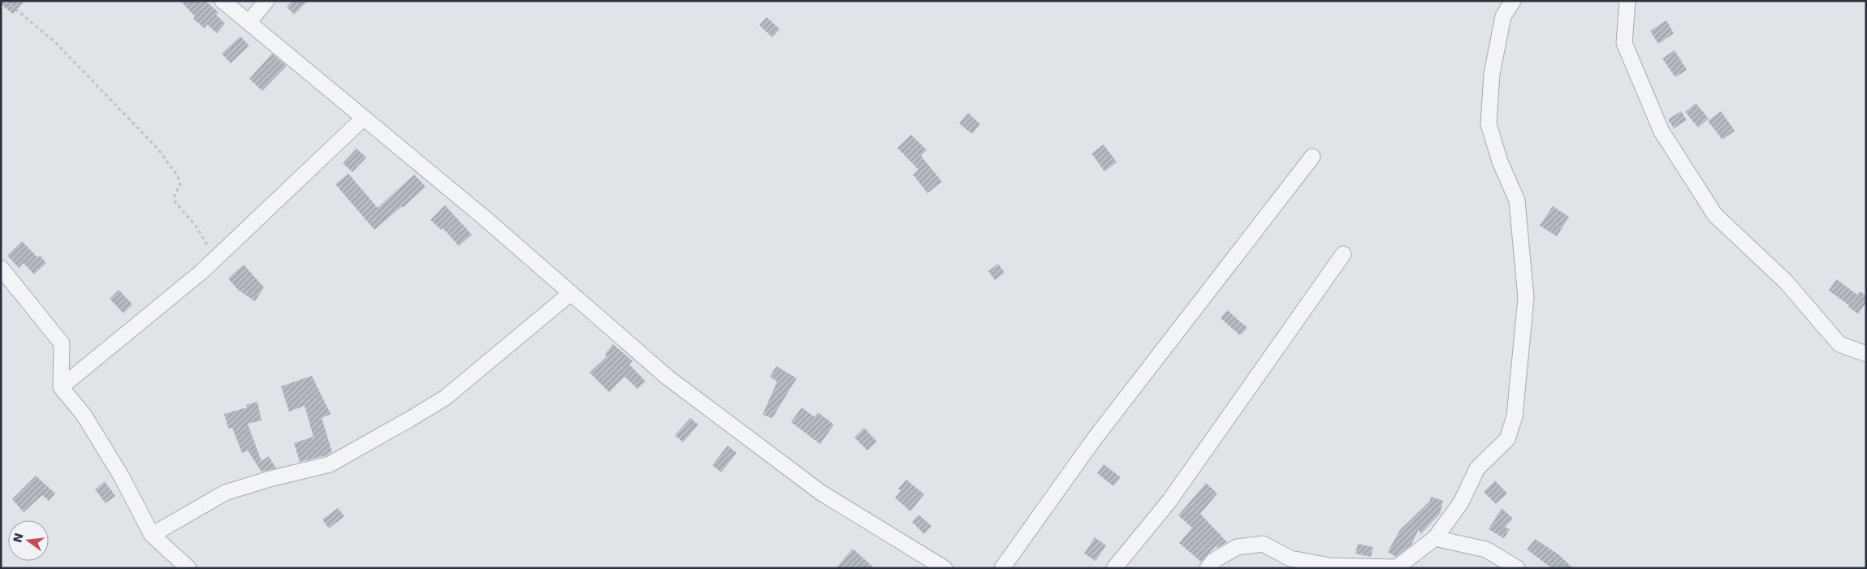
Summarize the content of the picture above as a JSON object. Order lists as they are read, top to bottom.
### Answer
{
  "north": "left"
}
